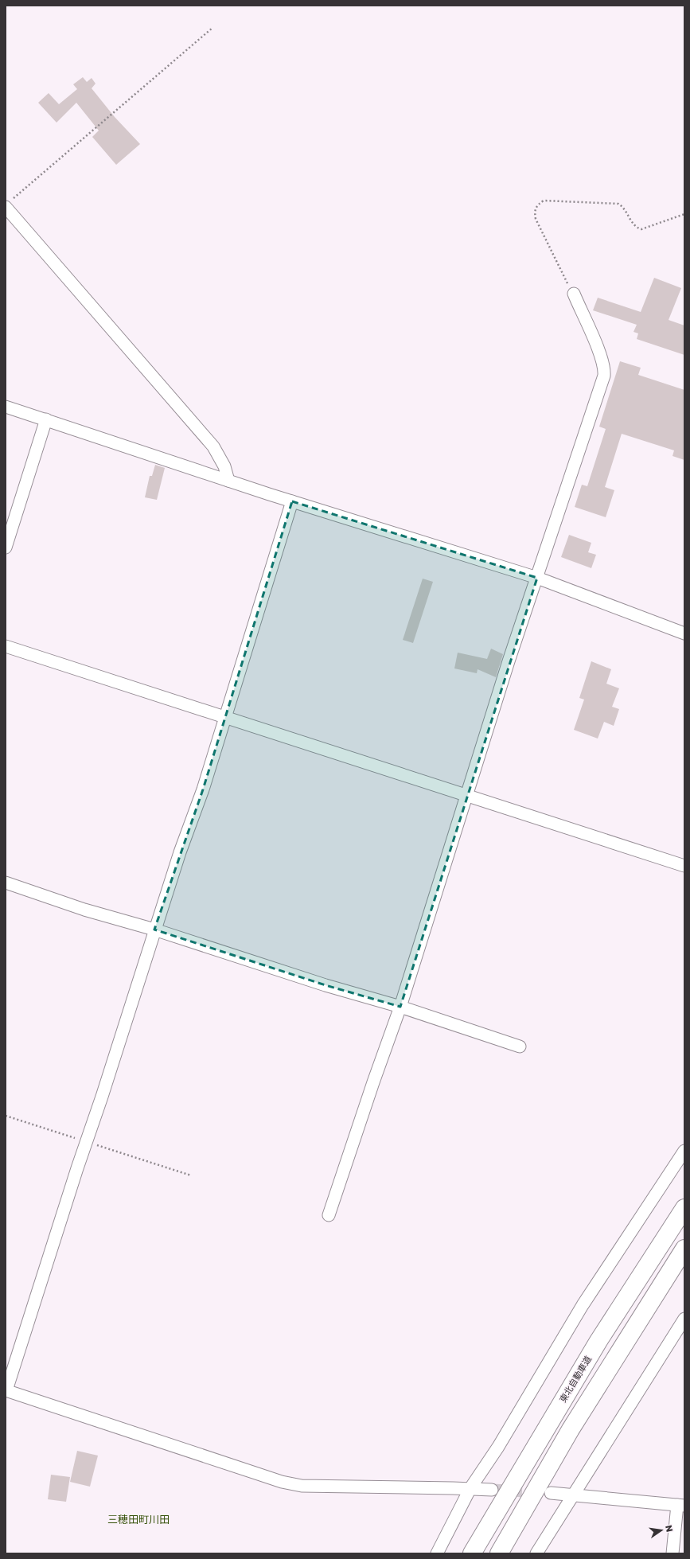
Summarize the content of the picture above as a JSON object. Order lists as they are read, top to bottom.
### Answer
{
  "streets": {
    "highway": ["東北自動車道"]
  },
  "districts": ["三穂田町川田"],
  "north": "right"
}
